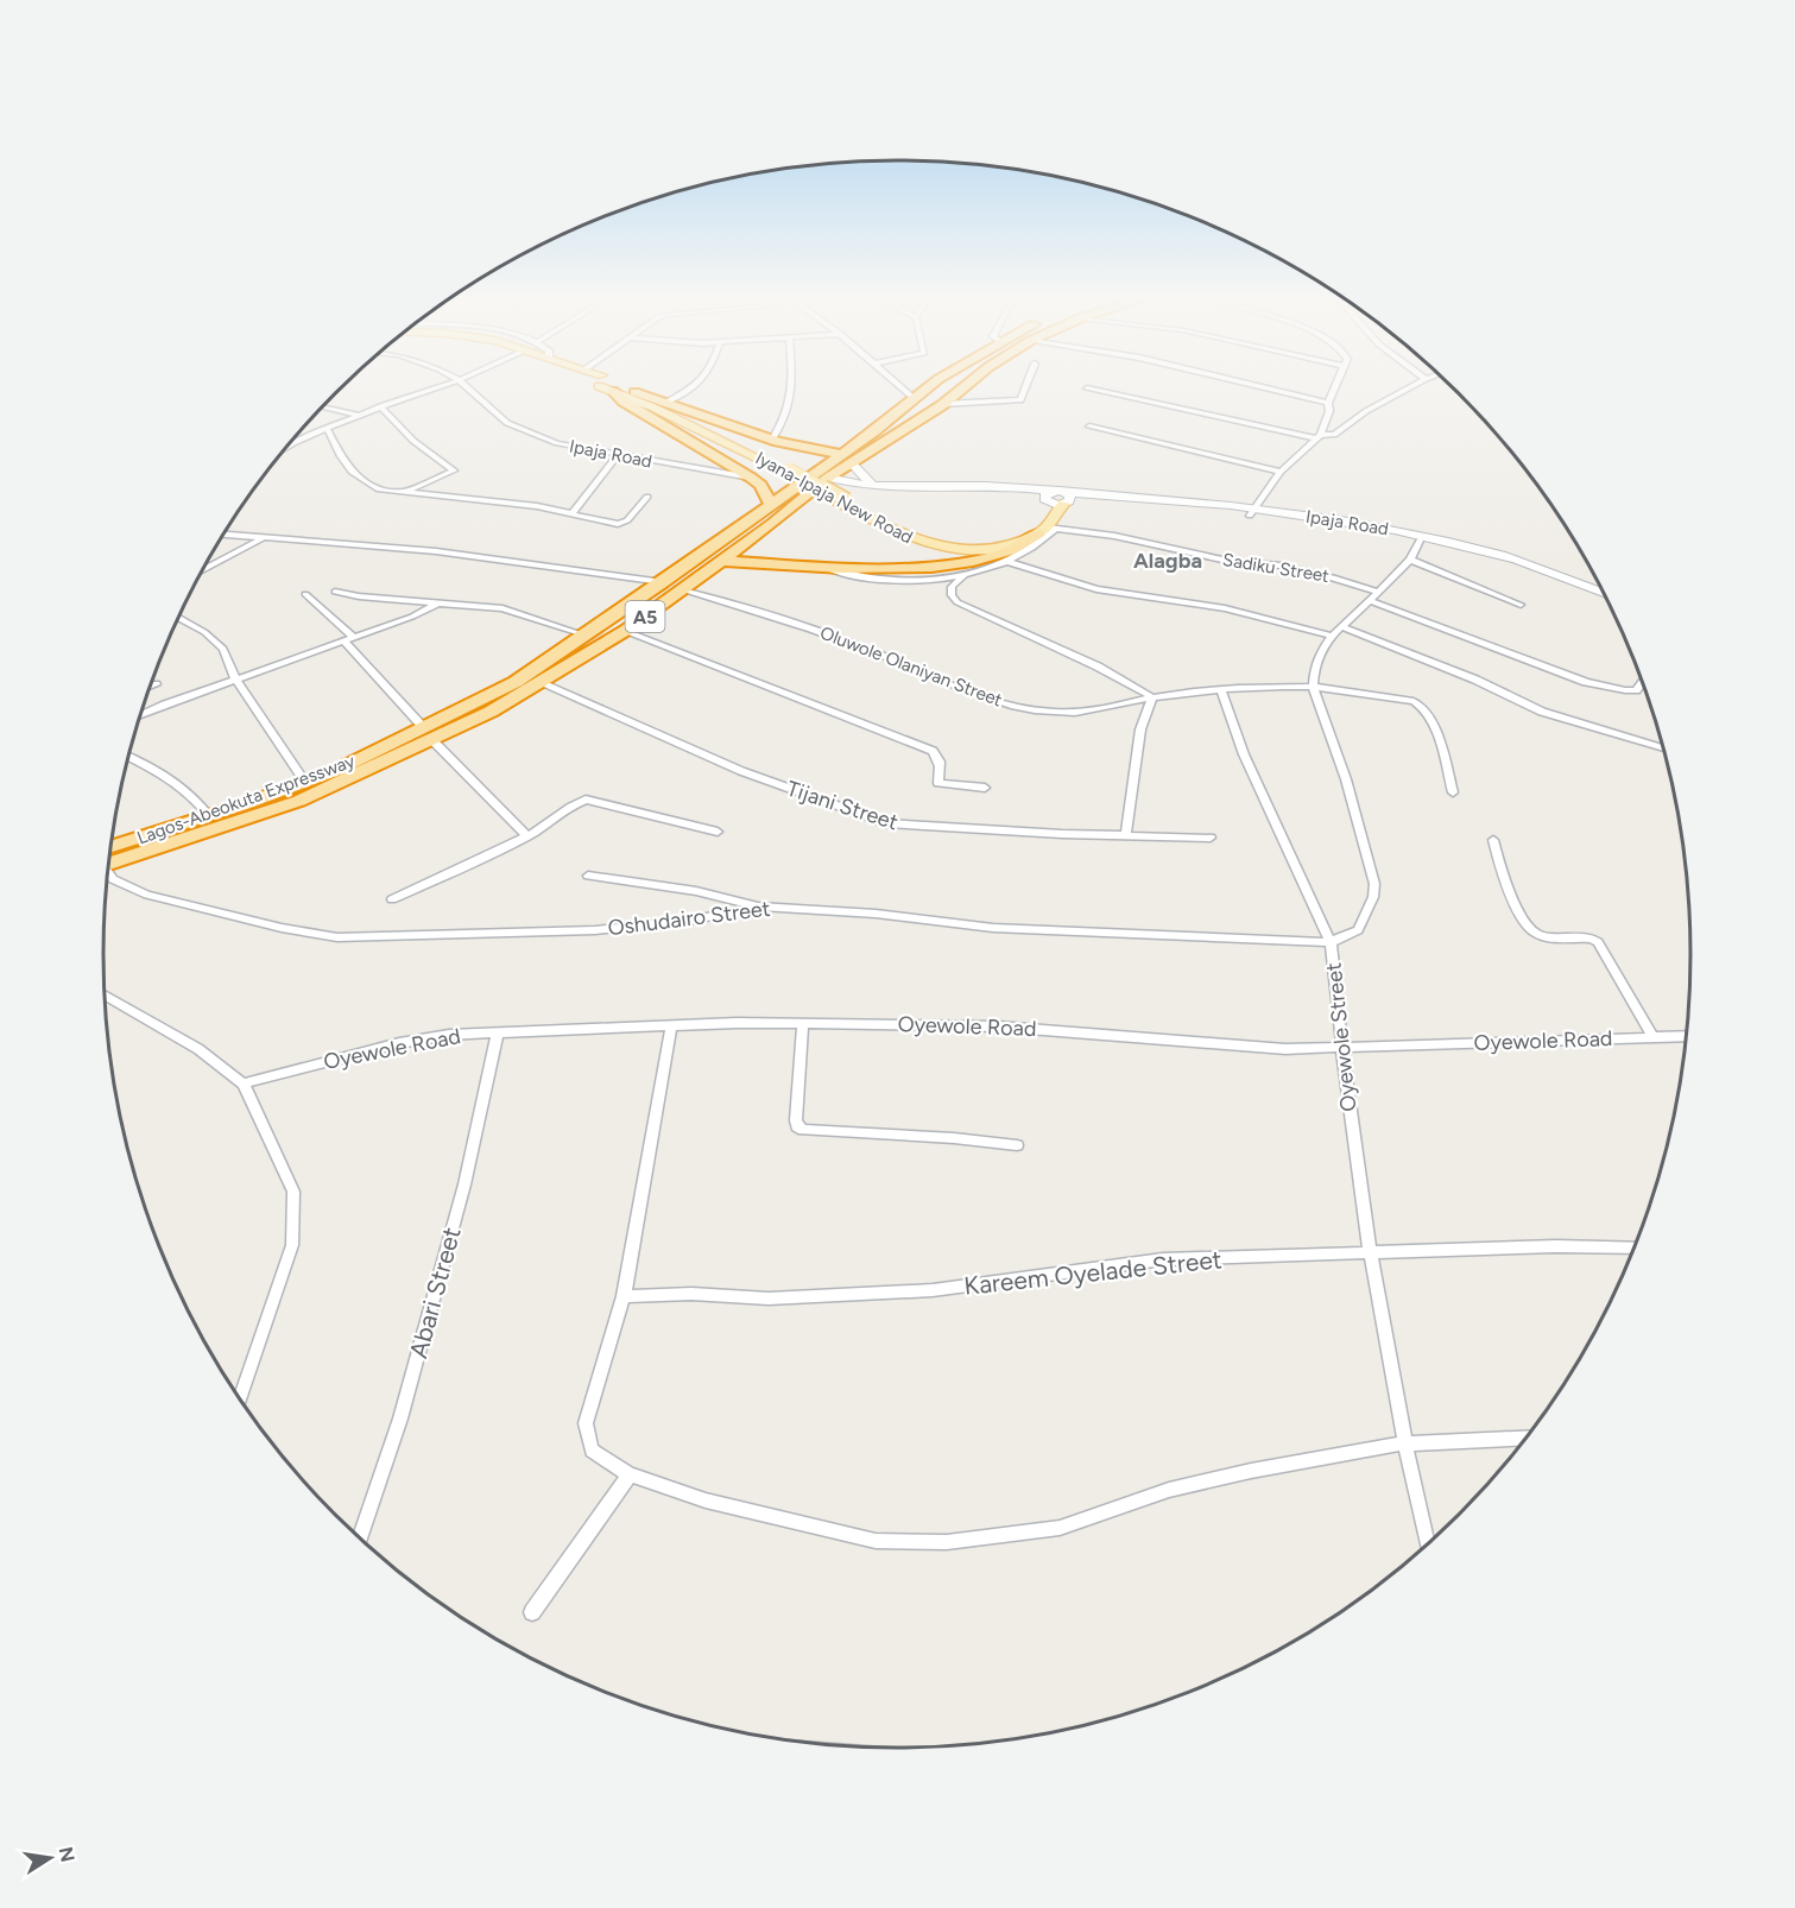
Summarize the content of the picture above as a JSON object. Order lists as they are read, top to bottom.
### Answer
{
  "streets": {
    "highway": ["A5", "Lagos-Abeokuta Expressway"],
    "main road": ["Ipaja Road", "Iyana-Ipaja New Road"],
    "street": [
      "Sadiku Street",
      "Oluwole Olaniyan Street",
      "Tijani Street",
      "Oshudairo Street",
      "Oyewole Road",
      "Oyewole Street",
      "Kareem Oyelade Street",
      "Abari Street"
    ]
  },
  "crossings": [
    ["Ipaja Road", "Iyana-Ipaja New Road"],
    ["Iyana-Ipaja New Road", "Sadiku Street"],
    ["Oluwole Olaniyan Street", "Lagos-Abeokuta Expressway"],
    ["Oluwole Olaniyan Street", "Oyewole Street"],
    ["Lagos-Abeokuta Expressway", "Tijani Street"],
    ["Oshudairo Street", "Oyewole Street"],
    ["Oyewole Road", "Oyewole Street"],
    ["Oyewole Road", "Abari Street"],
    ["Oyewole Street", "Kareem Oyelade Street"]
  ],
  "districts": ["Alagba"],
  "north": "right"
}
